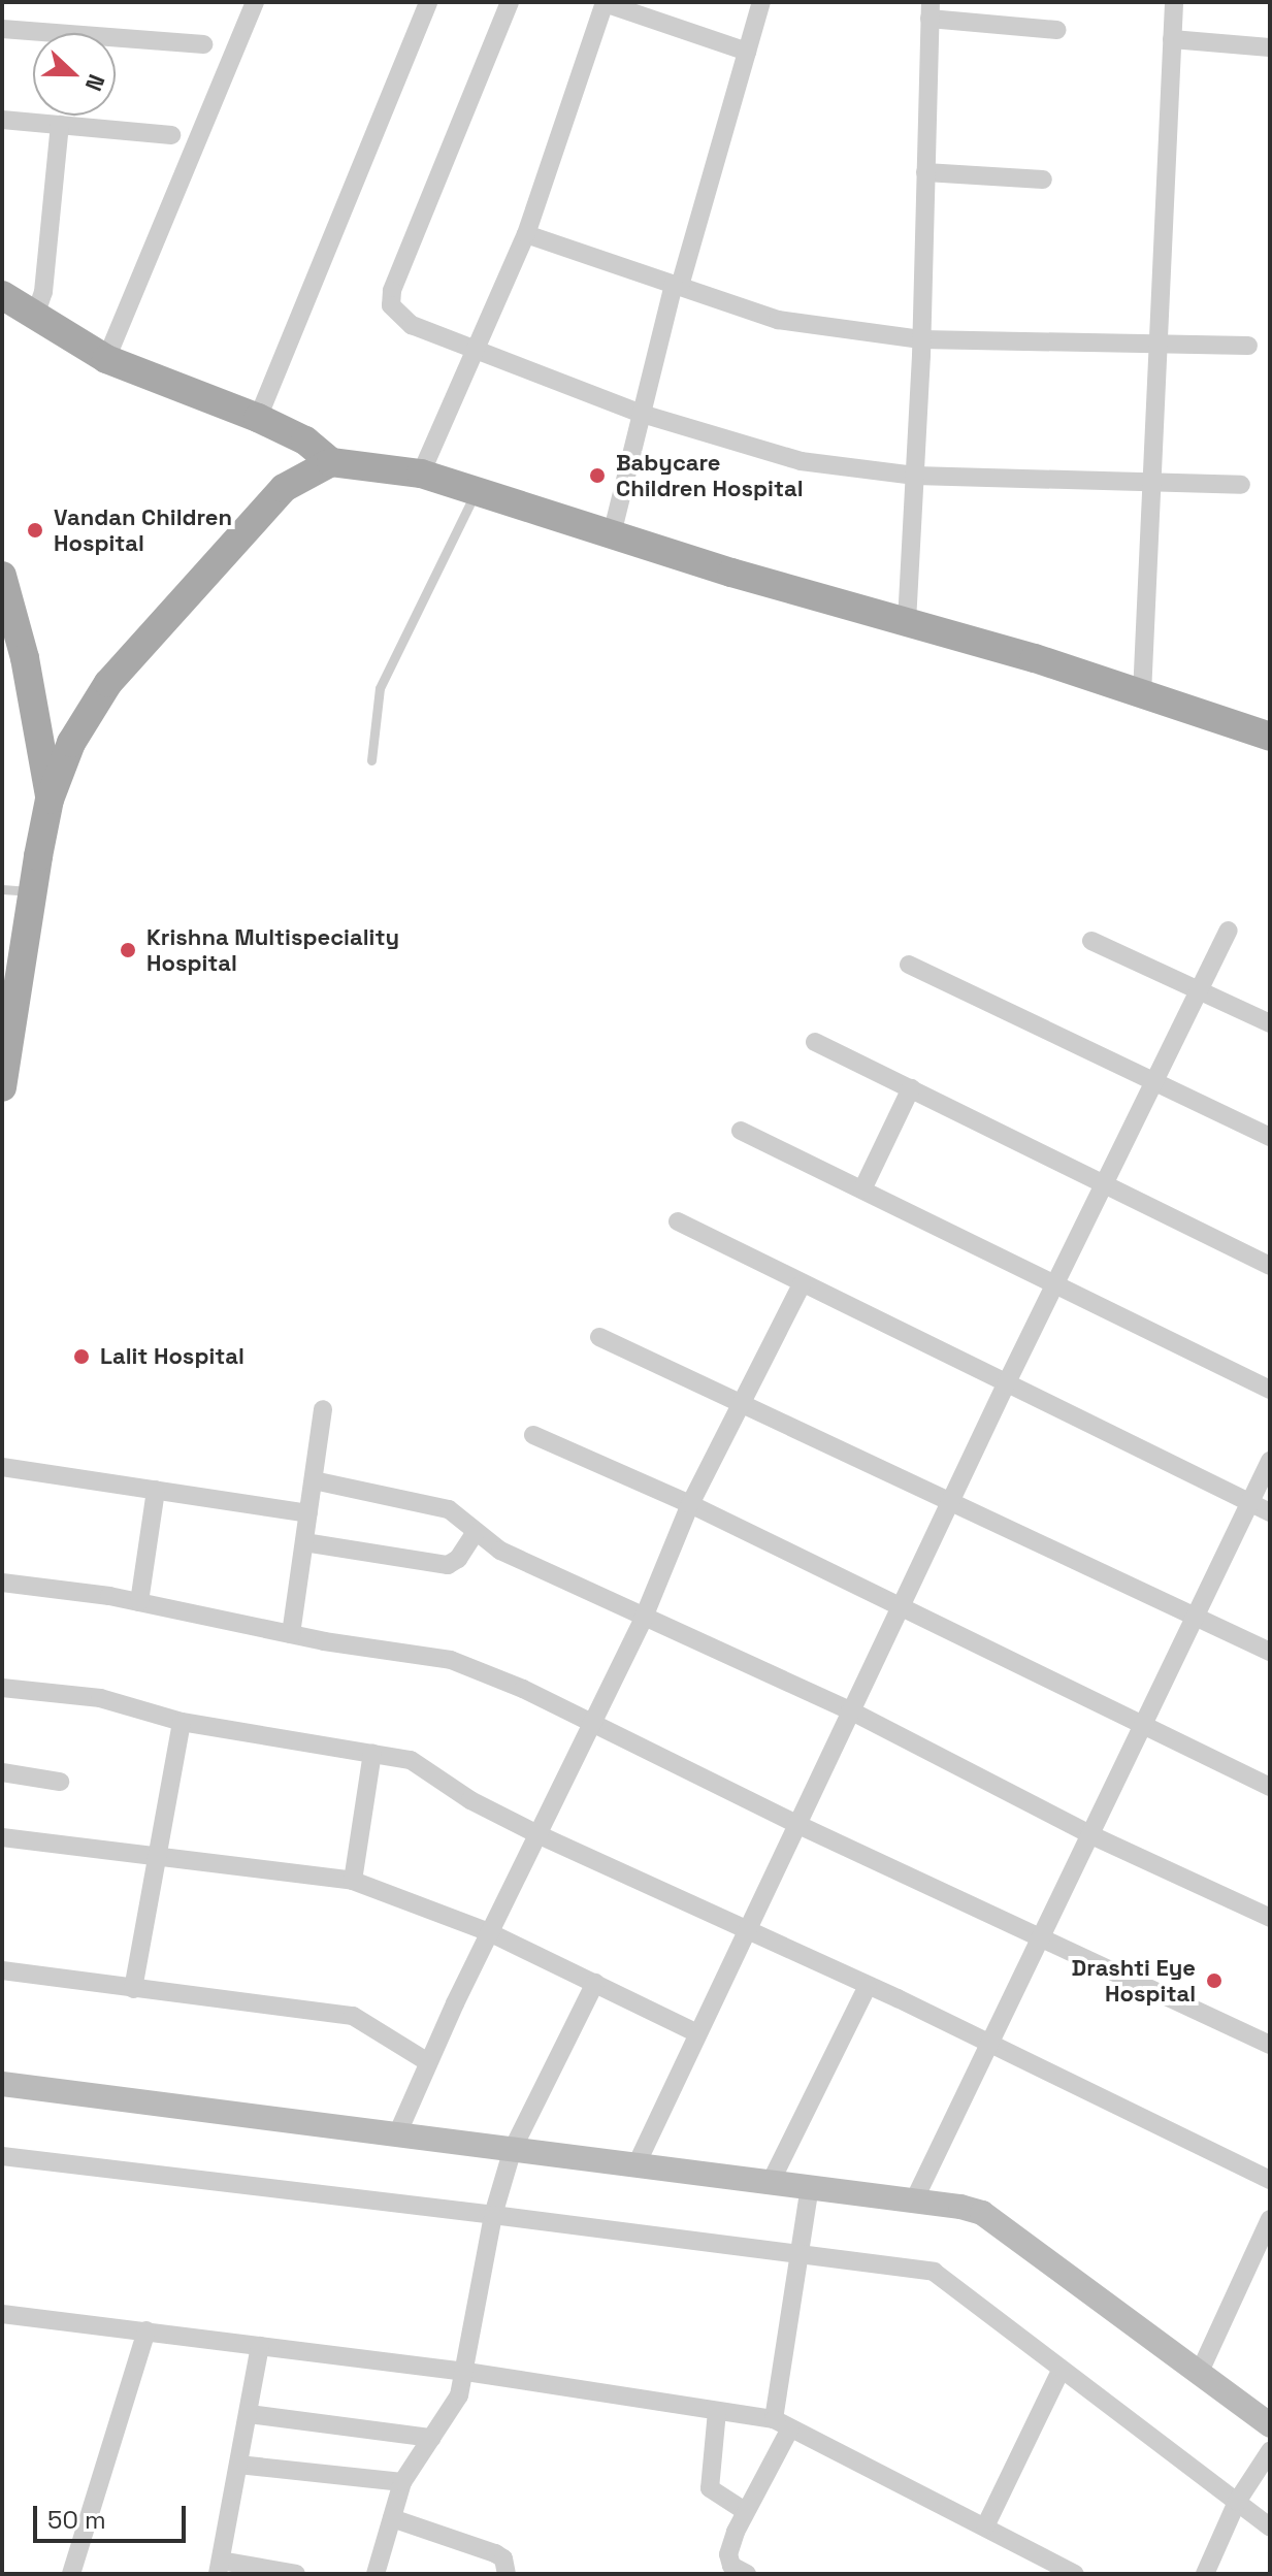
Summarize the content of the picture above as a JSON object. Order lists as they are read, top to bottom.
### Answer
{
  "places": [
    "Babycare Children Hospital",
    "Vandan Children Hospital",
    "Krishna Multispeciality Hospital",
    "Lalit Hospital",
    "Drashti Eye Hospital"
  ],
  "scale_bar": "50 m",
  "north": "right"
}
